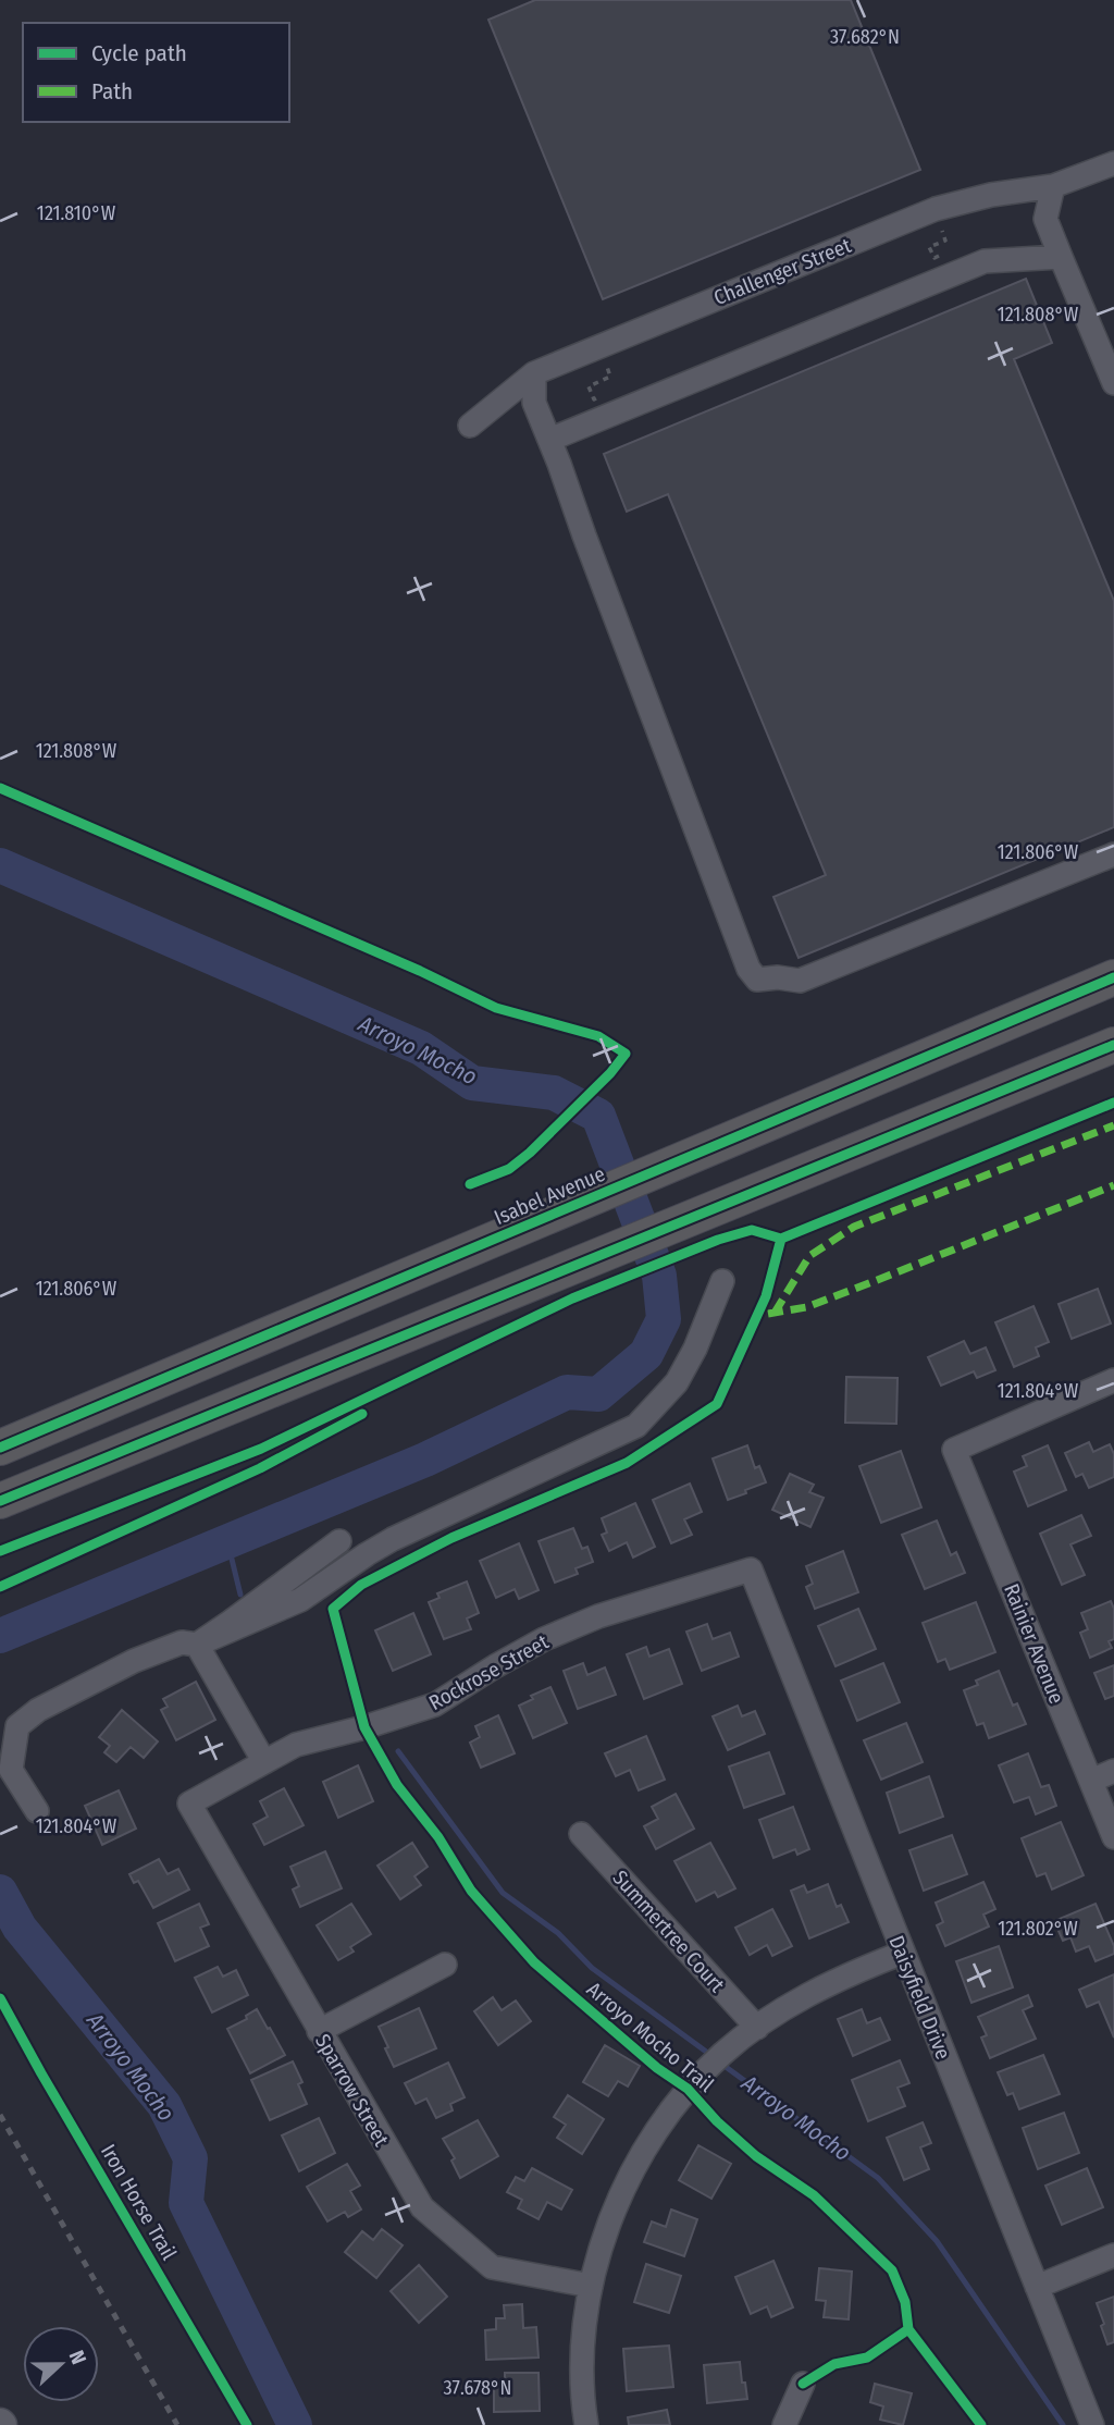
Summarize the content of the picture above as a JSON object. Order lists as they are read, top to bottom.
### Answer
{
  "streets": {
    "highway": ["Isabel Avenue"],
    "street": [
      "Challenger Street",
      "Rainier Avenue",
      "Rockrose Street",
      "Summertree Court",
      "Daisyfield Drive",
      "Sparrow Street"
    ],
    "cycle path": ["Arroyo Mocho Trail", "Iron Horse Trail"]
  },
  "crossings": [
    ["Rockrose Street", "Daisyfield Drive"],
    ["Rockrose Street", "Sparrow Street"]
  ],
  "water": ["Arroyo Mocho"],
  "legend": ["Cycle path", "Path"],
  "north": "right",
  "coordinates": [
    "37.682°N",
    "121.810°W",
    "121.808°W",
    "121.806°W",
    "121.804°W",
    "121.802°W",
    "37.678°N"
  ]
}
